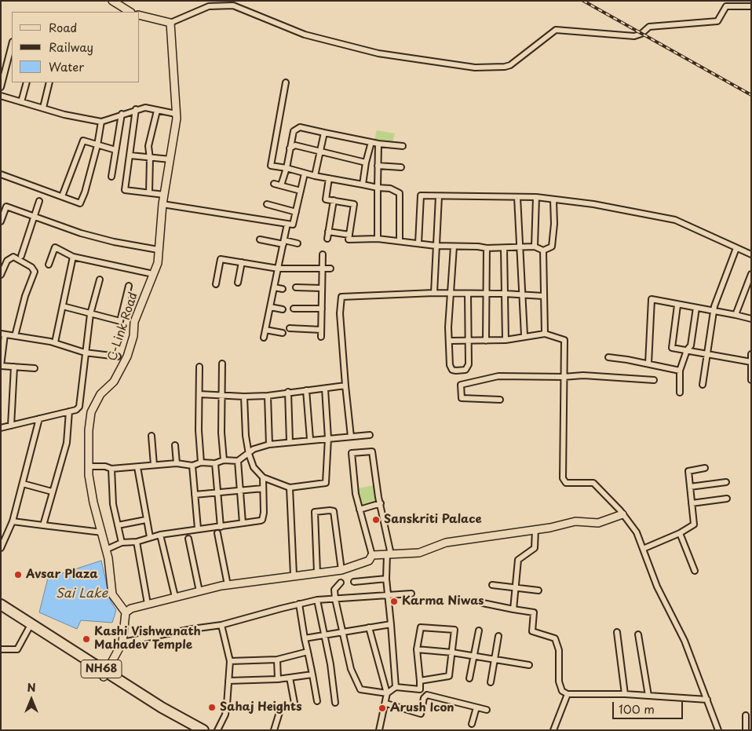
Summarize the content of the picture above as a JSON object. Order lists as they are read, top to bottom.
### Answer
{
  "streets": {
    "highway": ["NH68"],
    "street": ["C-Link Road"]
  },
  "water": ["Sai Lake"],
  "places": [
    "Sanskriti Palace",
    "Avsar Plaza",
    "Karma Niwas",
    "Kashi Vishwanath Mahadev Temple",
    "Sahaj Heights",
    "Arush Icon"
  ],
  "legend": ["Road", "Railway", "Water"],
  "scale_bar": "100 m",
  "north": "top"
}
